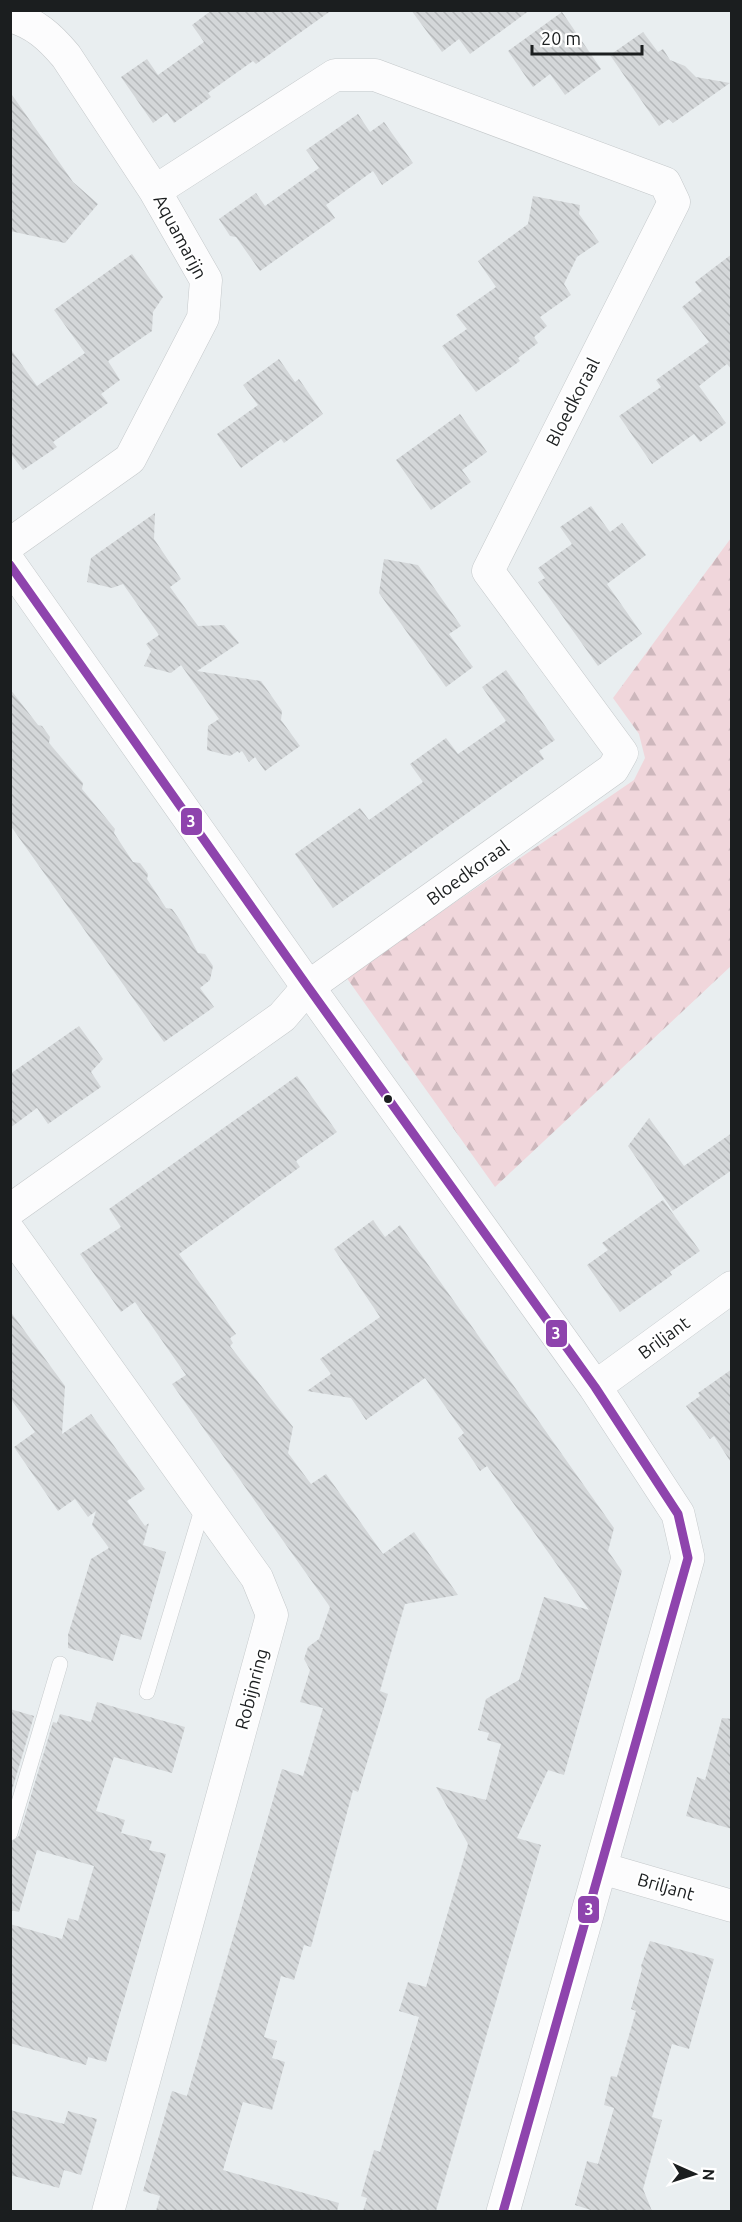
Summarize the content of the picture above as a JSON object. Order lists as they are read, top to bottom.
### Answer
{
  "streets": {
    "street": [
      "Aquamarijn",
      "Bloedkoraal",
      "Briljant",
      "Robijnring"
    ]
  },
  "crossings": [
    ["Aquamarijn", "Bloedkoraal"]
  ],
  "lines": ["transit line 3"],
  "scale_bar": "20 m",
  "north": "right"
}
